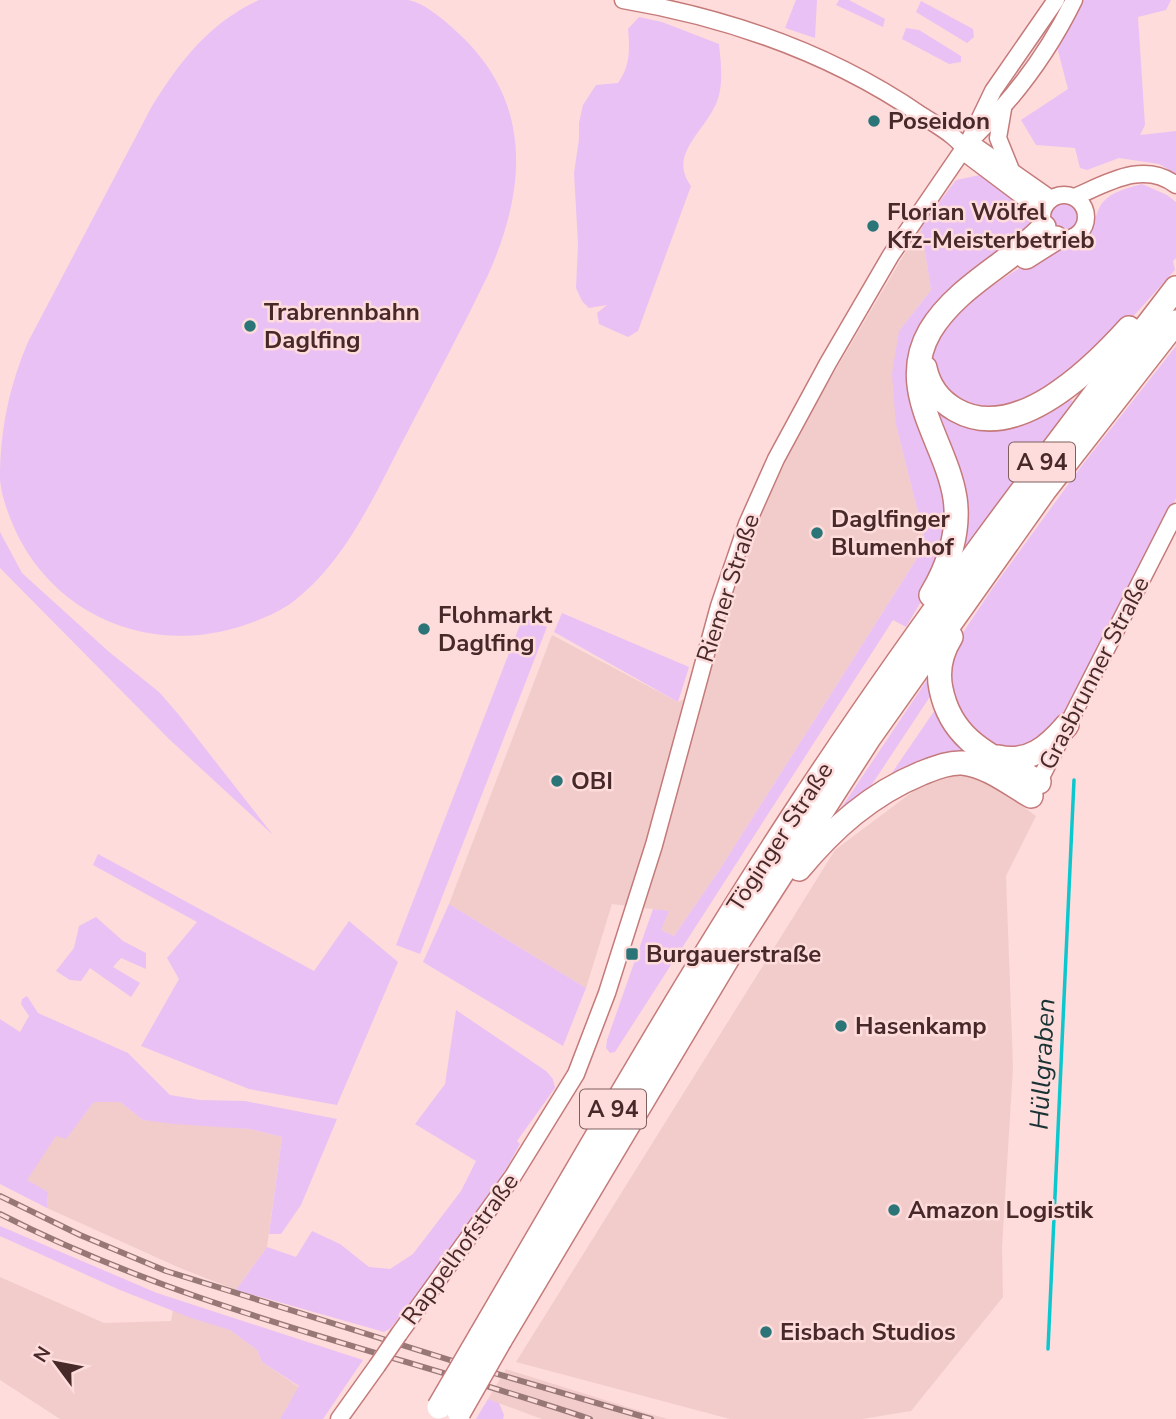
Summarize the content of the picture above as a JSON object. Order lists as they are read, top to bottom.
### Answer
{
  "streets": {
    "highway": ["A 94", "Töginger Straße"],
    "street": ["Riemer Straße", "Grasbrunner Straße", "Rappelhofstraße"]
  },
  "crossings": [
    ["Riemer Straße", "Rappelhofstraße"]
  ],
  "water": ["Hüllgraben"],
  "places": {
    "other": [
      "Poseidon",
      "Florian Wölfel Kfz-Meisterbetrieb",
      "Trabrennbahn Daglfing",
      "Daglfinger Blumenhof",
      "Flohmarkt Daglfing",
      "OBI",
      "Hasenkamp",
      "Amazon Logistik",
      "Eisbach Studios"
    ],
    "transit": ["Burgauerstraße"]
  },
  "north": "top left"
}
